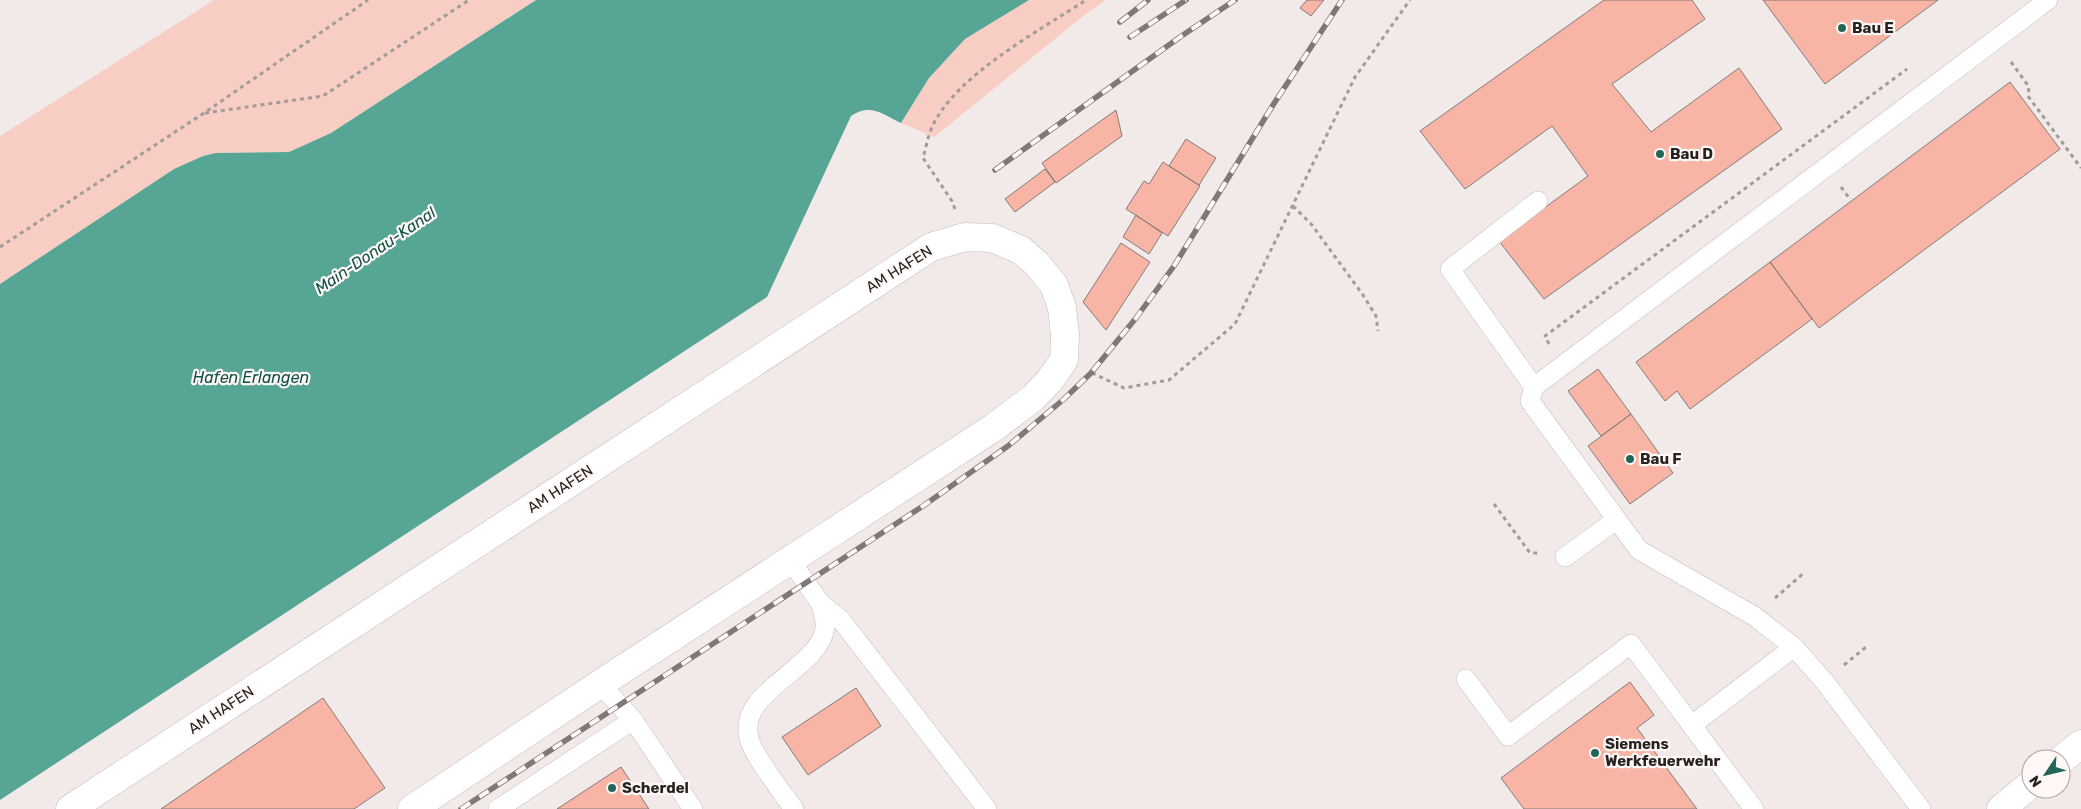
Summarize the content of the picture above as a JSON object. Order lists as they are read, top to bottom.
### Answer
{
  "streets": {
    "street": ["AM HAFEN"]
  },
  "water": ["Main-Donau-Kanal", "Hafen Erlangen"],
  "places": [
    "Bau E",
    "Bau D",
    "Bau F",
    "Siemens Werkfeuerwehr",
    "Scherdel"
  ],
  "north": "bottom left"
}
